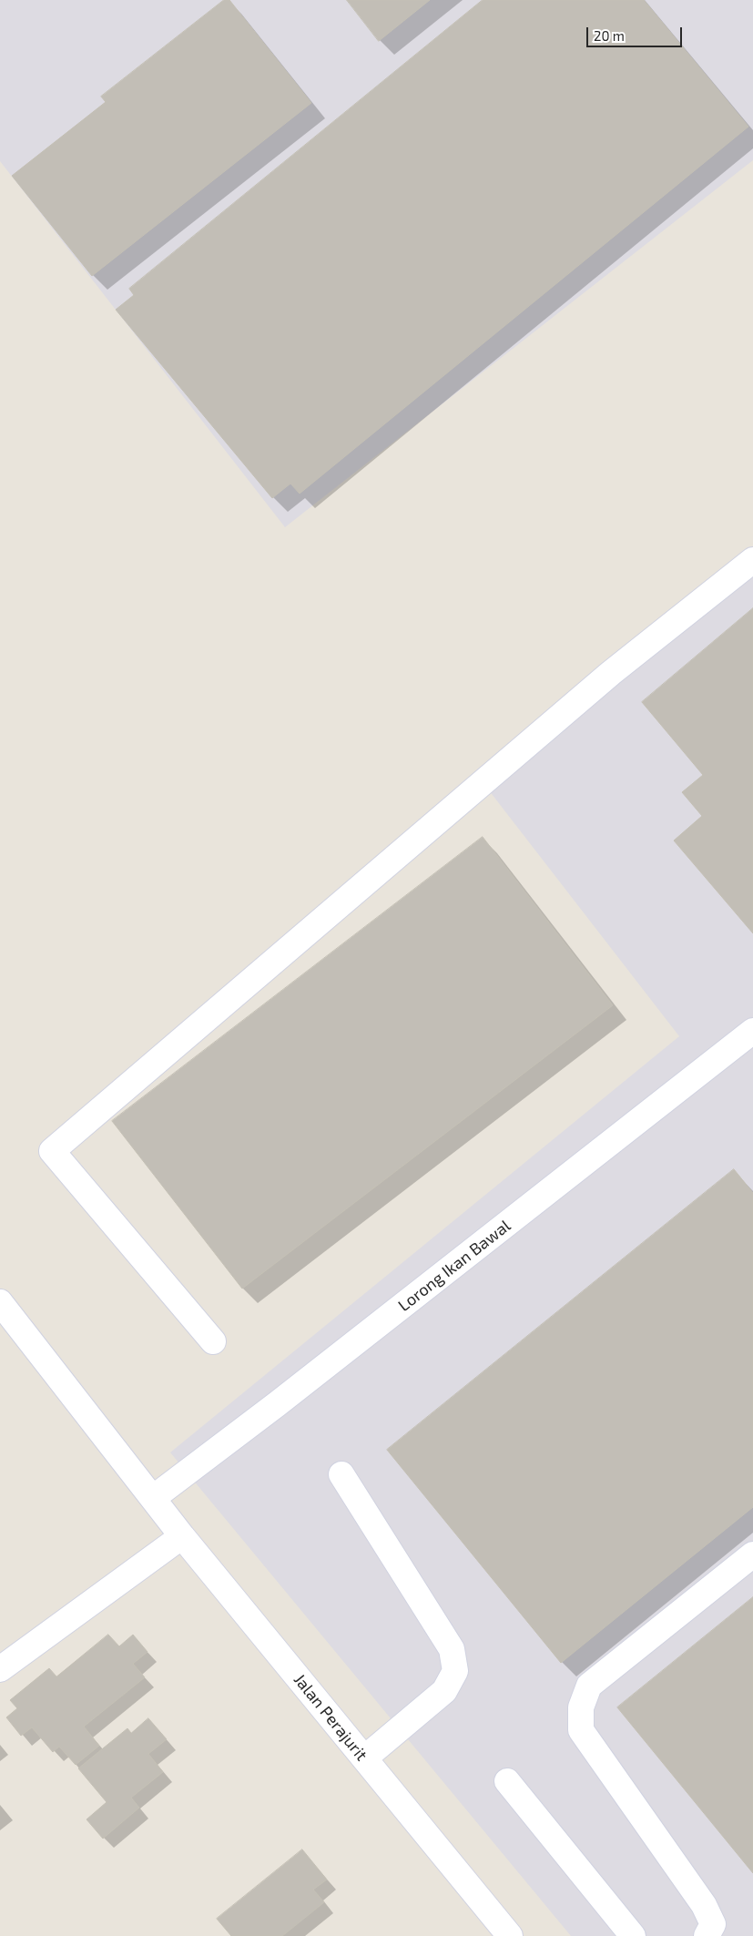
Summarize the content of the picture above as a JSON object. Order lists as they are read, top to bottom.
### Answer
{
  "streets": {
    "street": ["Lorong Ikan Bawal", "Jalan Perajurit"]
  },
  "crossings": [
    ["Lorong Ikan Bawal", "Jalan Perajurit"]
  ],
  "scale_bar": "20 m"
}
